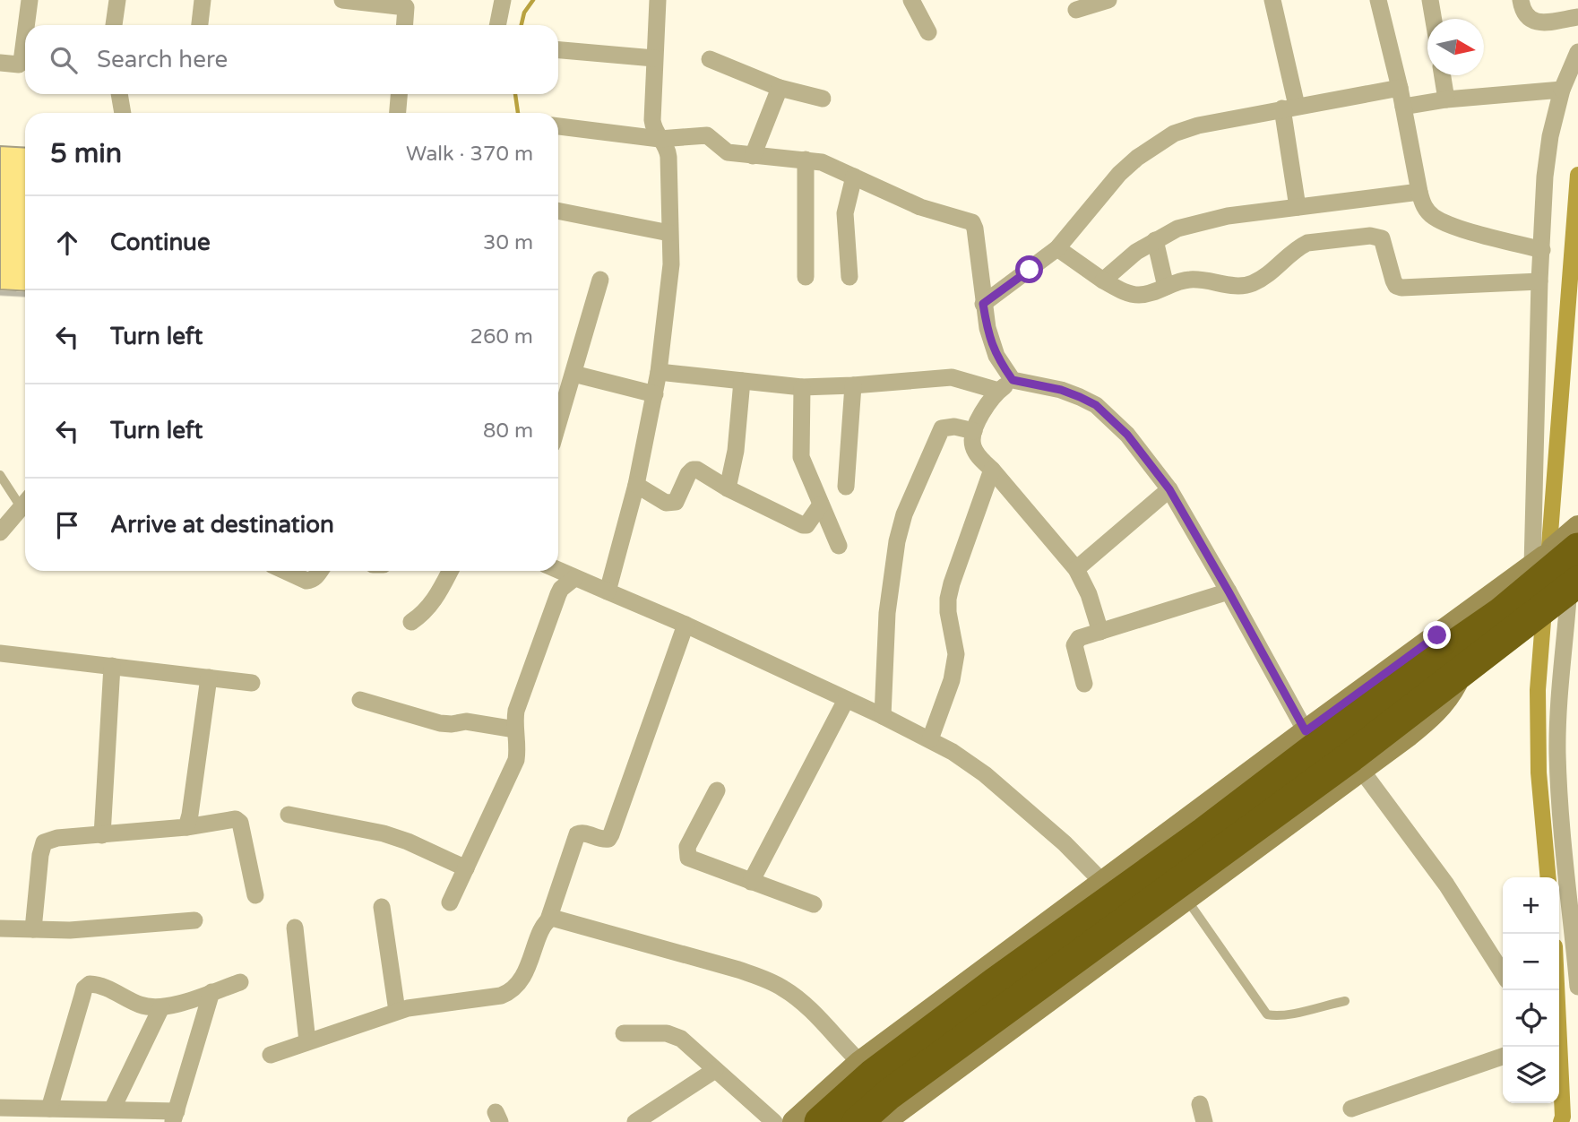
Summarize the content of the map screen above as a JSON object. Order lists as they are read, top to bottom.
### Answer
{
  "north": "right",
  "page": {
    "search": "Search here",
    "heading": ["5 min", "Walk · 370 m"],
    "list": [
      ["Continue", "30 m"],
      ["Turn left", "260 m"],
      ["Turn left", "80 m"],
      "Arrive at destination"
    ],
    "map_buttons": ["+", "−"]
  }
}
